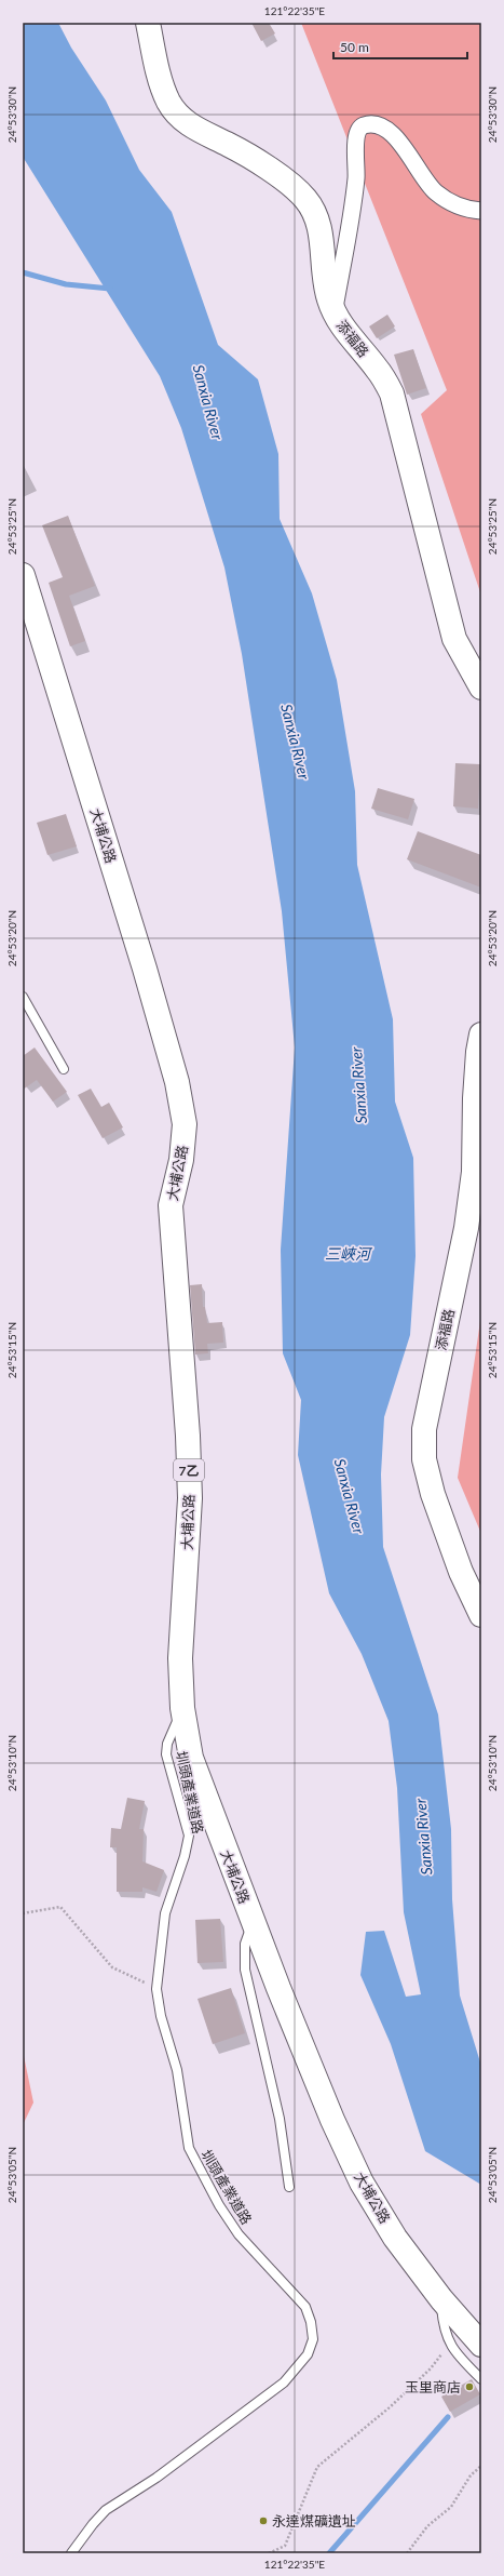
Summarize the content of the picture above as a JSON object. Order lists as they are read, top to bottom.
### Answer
{
  "streets": {
    "main road": ["添福路", "大埔公路", "7乙"],
    "lane": ["圳頭產業道路"]
  },
  "crossings": [
    ["大埔公路", "圳頭產業道路"]
  ],
  "water": ["Sanxia River", "三峽河"],
  "places": ["玉里商店", "永達煤礦遺址"],
  "scale_bar": "50 m",
  "coordinates": [
    "121°22'35\"E",
    "24°53'30\"N",
    "24°53'25\"N",
    "24°53'20\"N",
    "24°53'15\"N",
    "24°53'10\"N",
    "24°53'05\"N"
  ]
}
